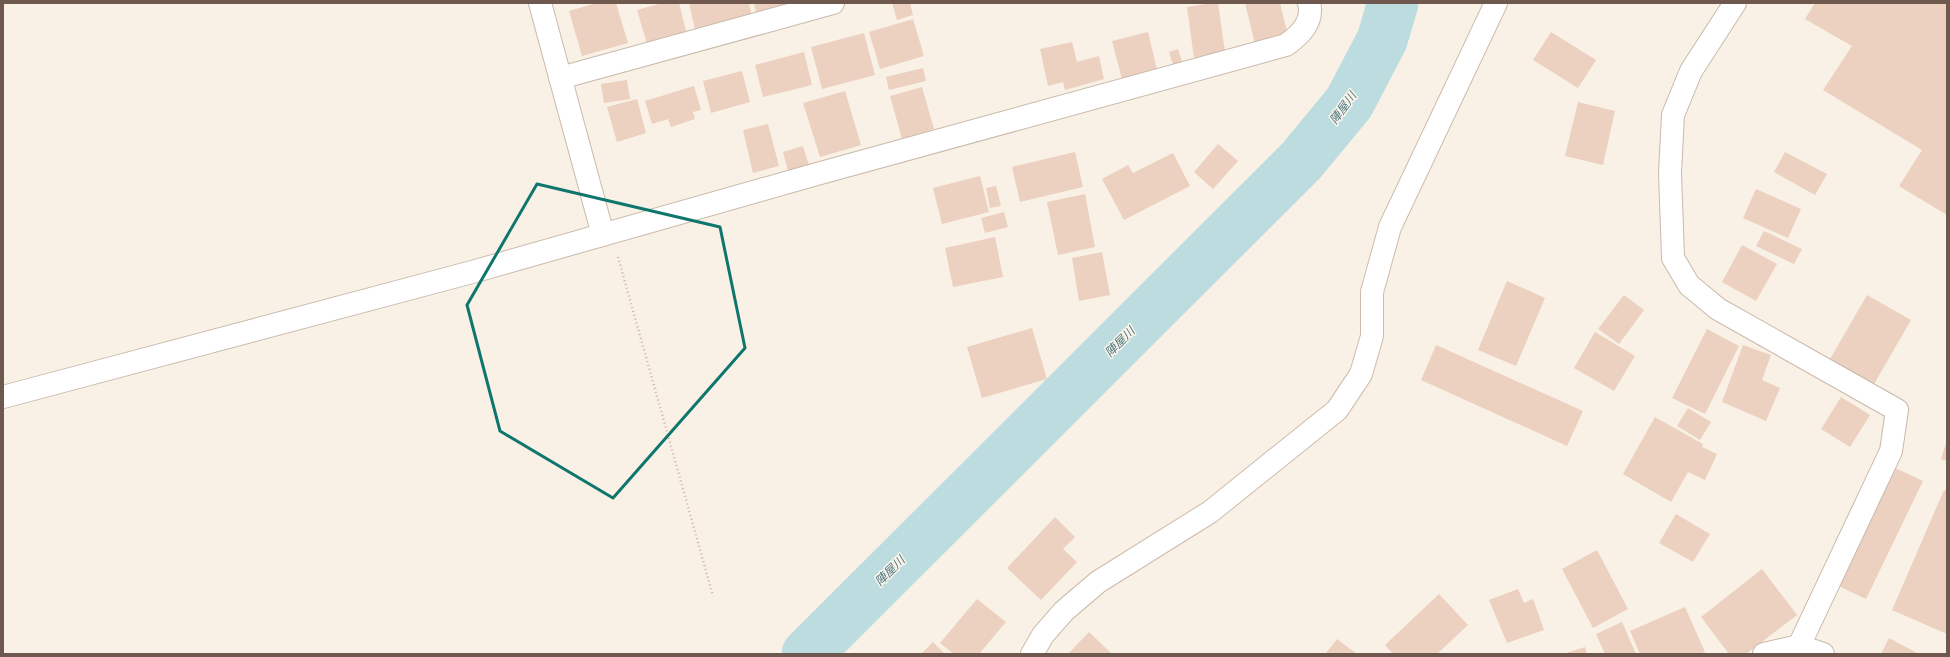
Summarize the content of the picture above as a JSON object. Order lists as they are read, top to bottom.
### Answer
{
  "water": ["陣屋川"]
}
